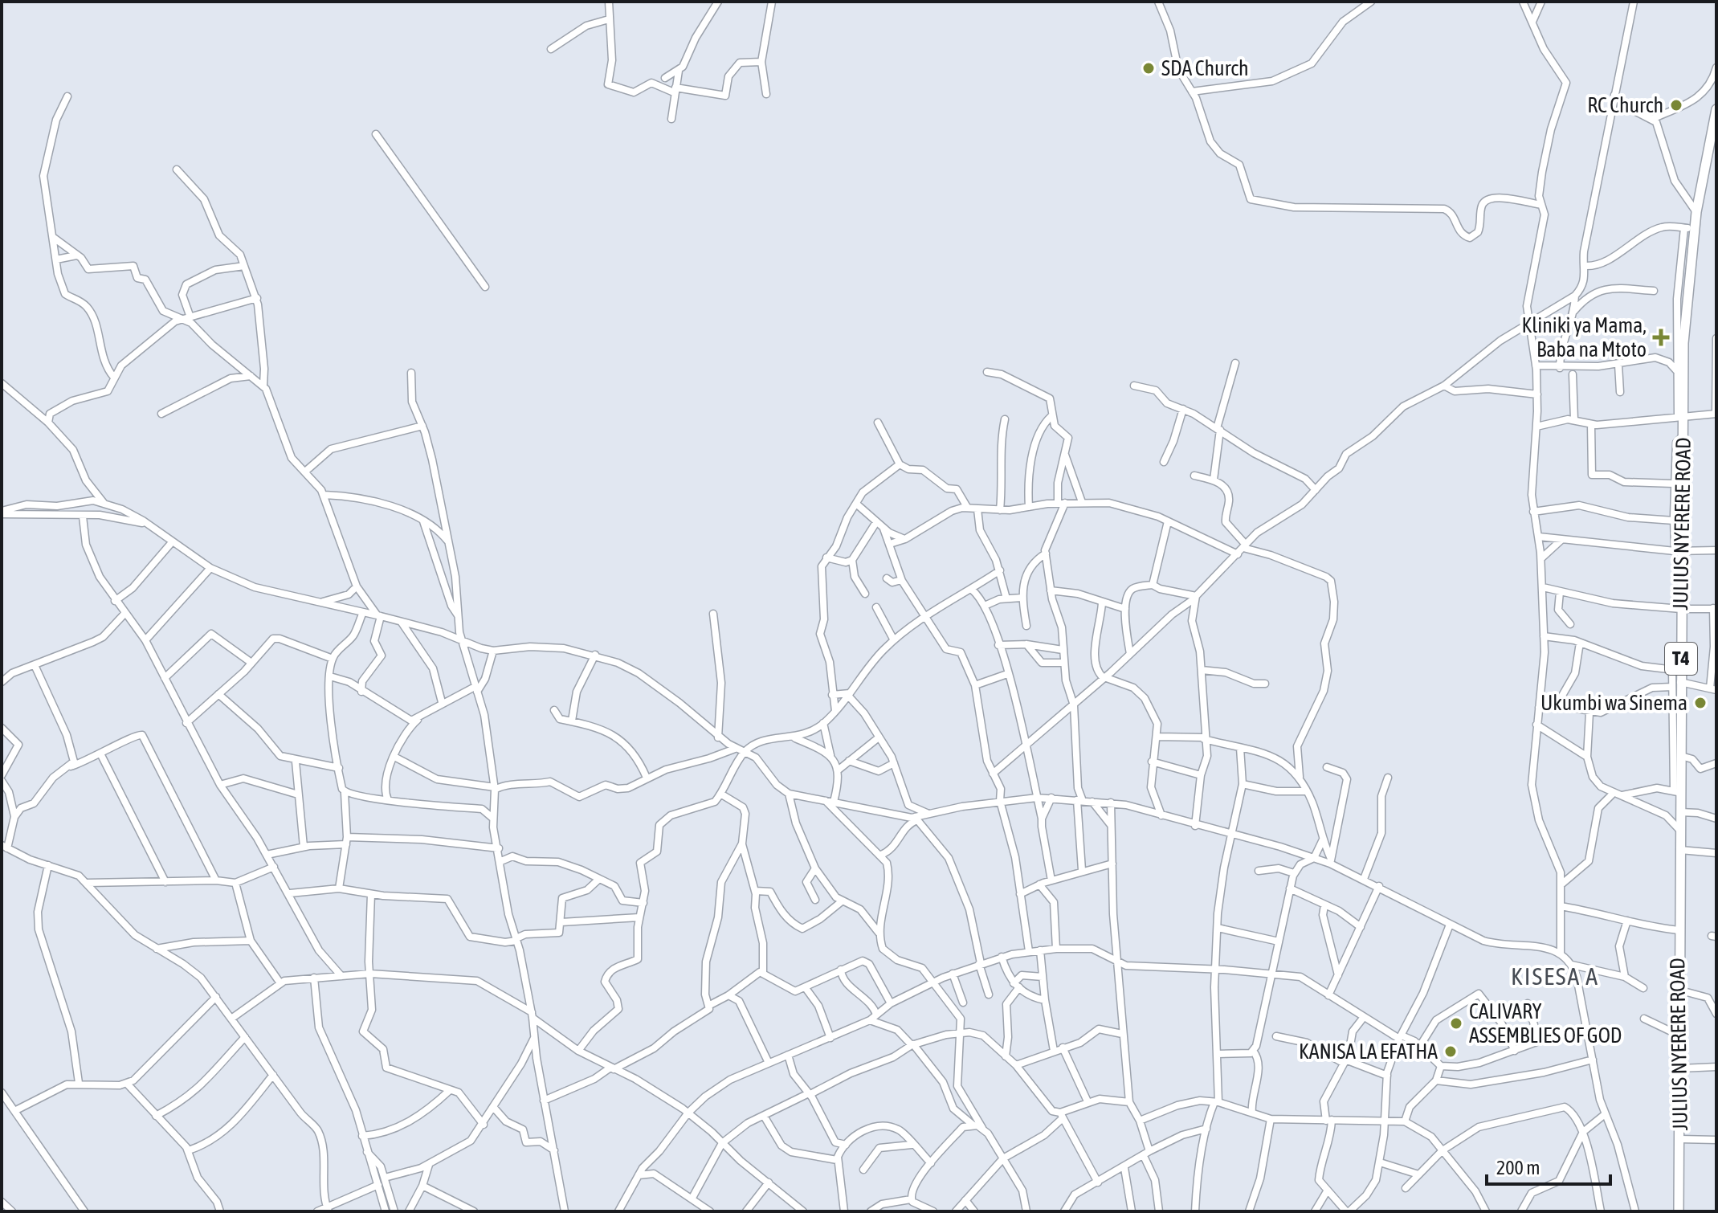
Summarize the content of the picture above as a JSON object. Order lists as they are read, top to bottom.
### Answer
{
  "streets": {
    "highway": ["JULIUS NYERERE ROAD", "T4"]
  },
  "districts": ["KISESA A"],
  "places": {
    "other": [
      "SDA Church",
      "RC Church",
      "Ukumbi wa Sinema",
      "CALIVARY ASSEMBLIES OF GOD",
      "KANISA LA EFATHA"
    ],
    "health": ["Kliniki ya Mama, Baba na Mtoto"]
  },
  "scale_bar": "200 m"
}
